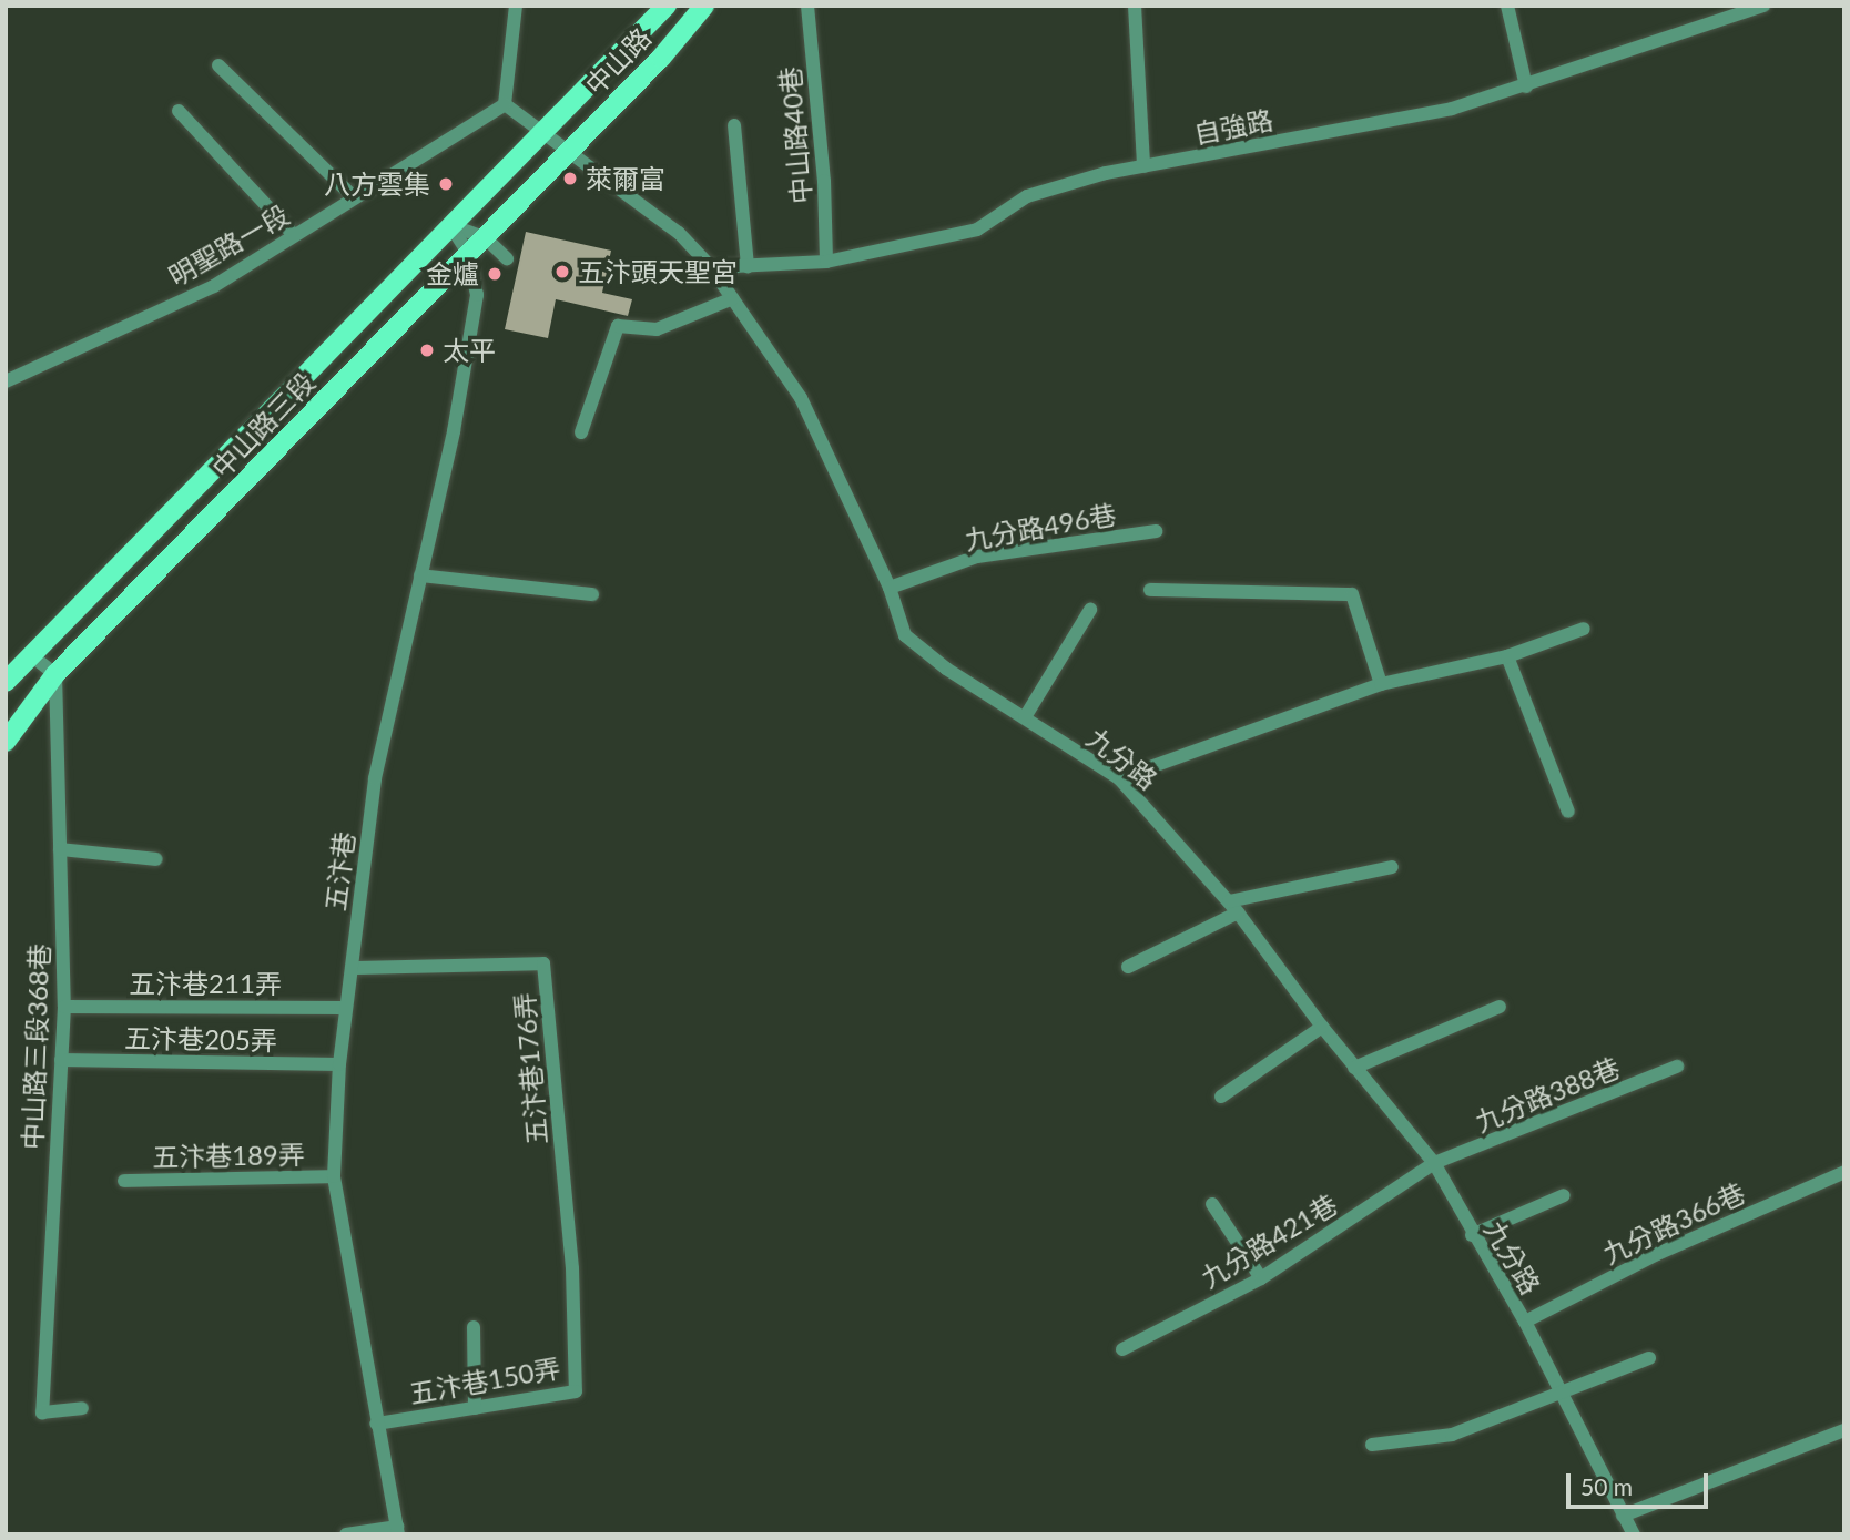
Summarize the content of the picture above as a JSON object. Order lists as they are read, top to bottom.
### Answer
{
  "streets": {
    "main road": ["中山路", "中山路三段"],
    "street": [
      "自強路",
      "中山路40巷",
      "明聖路一段",
      "九分路496巷",
      "九分路",
      "五汴巷",
      "五汴巷211弄",
      "五汴巷205弄",
      "中山路三段368巷",
      "五汴巷176弄",
      "九分路388巷",
      "五汴巷189弄",
      "九分路366巷",
      "九分路421巷",
      "五汴巷150弄"
    ]
  },
  "crossings": [
    ["中山路", "中山路三段"],
    ["中山路", "九分路"],
    ["自強路", "中山路40巷"],
    ["自強路", "九分路"],
    ["明聖路一段", "九分路"],
    ["中山路三段", "九分路"],
    ["中山路三段", "五汴巷"],
    ["中山路三段", "中山路三段368巷"],
    ["九分路496巷", "九分路"],
    ["九分路", "九分路388巷"],
    ["九分路", "九分路366巷"],
    ["九分路", "九分路421巷"],
    ["五汴巷", "五汴巷211弄"],
    ["五汴巷", "五汴巷205弄"],
    ["五汴巷", "五汴巷176弄"],
    ["五汴巷", "五汴巷189弄"],
    ["五汴巷", "五汴巷150弄"],
    ["五汴巷211弄", "中山路三段368巷"],
    ["五汴巷205弄", "中山路三段368巷"],
    ["五汴巷176弄", "五汴巷150弄"],
    ["九分路388巷", "九分路421巷"]
  ],
  "places": [
    "萊爾富",
    "八方雲集",
    "五汴頭天聖宮",
    "金爐",
    "太平"
  ],
  "scale_bar": "50 m"
}
